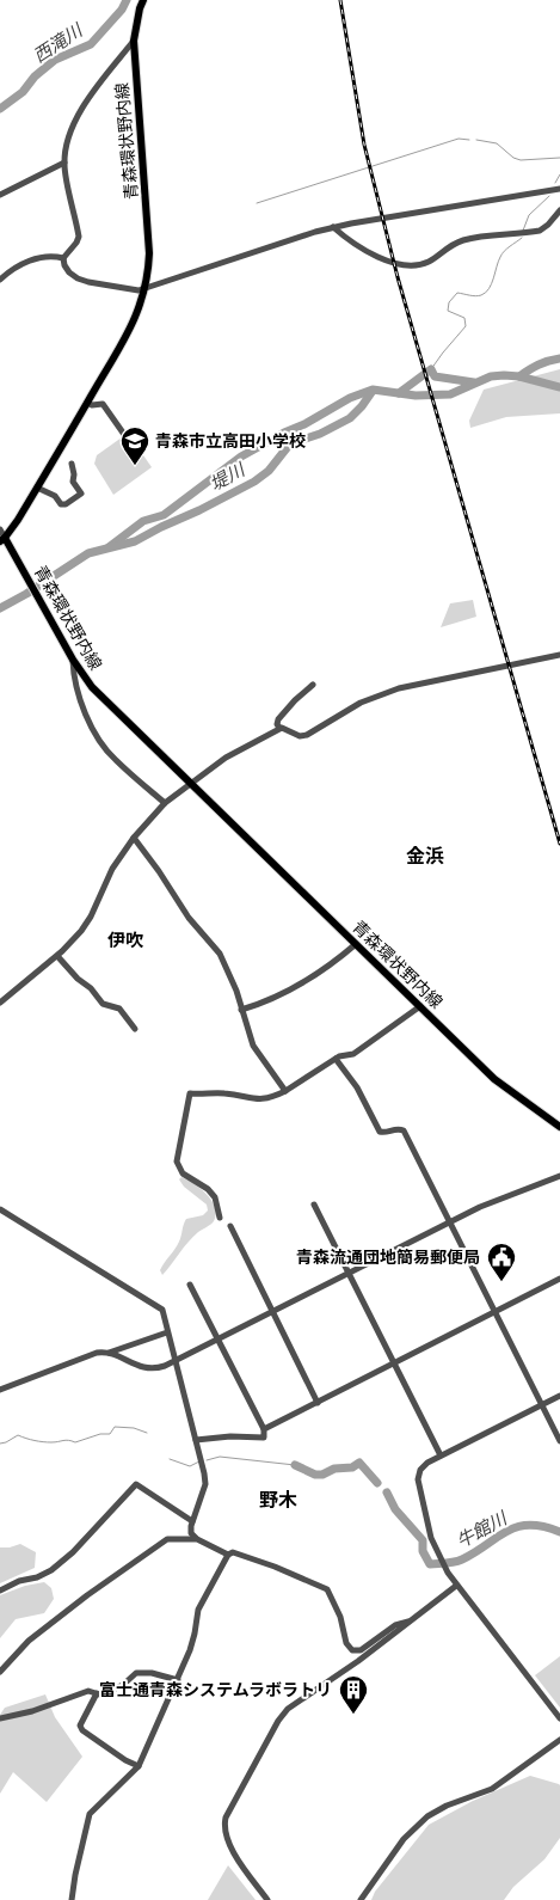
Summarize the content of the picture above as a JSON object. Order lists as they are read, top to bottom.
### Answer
{
  "streets": {
    "main road": ["青森環状野内線"]
  },
  "districts": ["金浜", "伊吹", "野木"],
  "water": ["西滝川", "堤川", "牛館川"],
  "places": {
    "school or university": ["青森市立高田小学校"],
    "public building": ["青森流通団地簡易郵便局"],
    "building": ["富士通青森システムラボラトリ"]
  }
}
